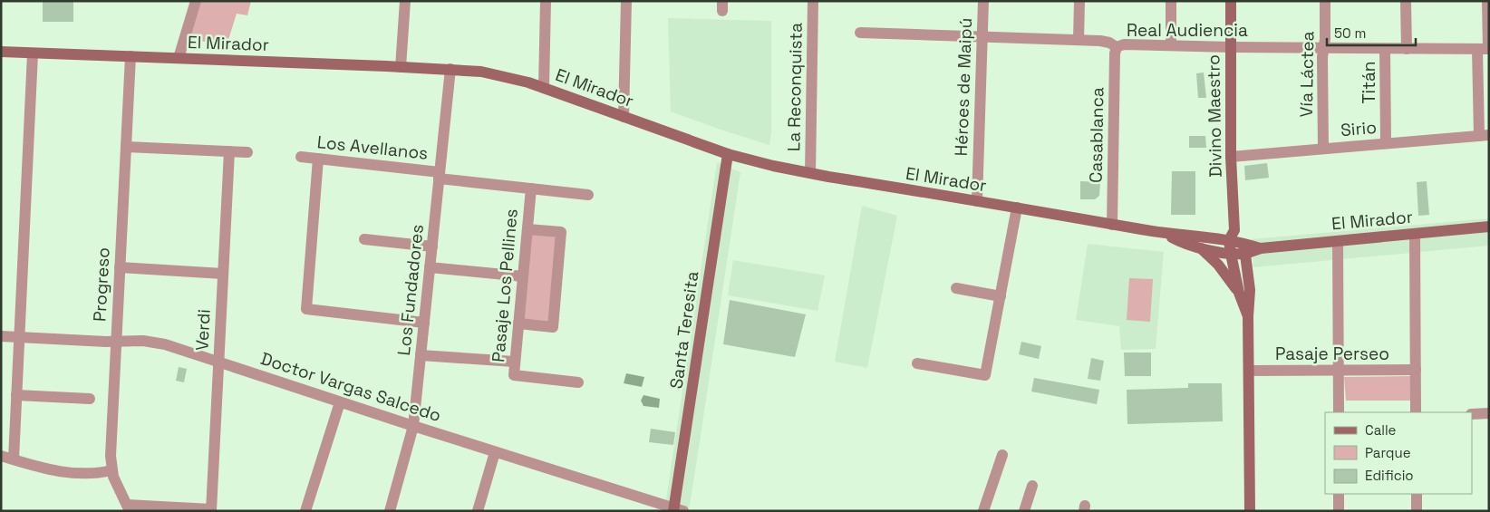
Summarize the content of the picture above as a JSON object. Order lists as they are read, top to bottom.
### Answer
{
  "streets": {
    "main road": ["El Mirador", "Divino Maestro", "Santa Teresita"],
    "street": [
      "Real Audiencia",
      "Vía Láctea",
      "Titán",
      "La Reconquista",
      "Héroes de Maipú",
      "Sirio",
      "Casablanca",
      "Los Avellanos",
      "Progreso",
      "Pasaje Los Pellines",
      "Los Fundadores",
      "Verdi",
      "Pasaje Perseo",
      "Doctor Vargas Salcedo"
    ]
  },
  "crossings": [
    ["Real Audiencia", "Vía Láctea"],
    ["Real Audiencia", "Titán"],
    ["Real Audiencia", "Héroes de Maipú"],
    ["Real Audiencia", "Divino Maestro"],
    ["Real Audiencia", "Casablanca"],
    ["El Mirador", "La Reconquista"],
    ["El Mirador", "Héroes de Maipú"],
    ["El Mirador", "Divino Maestro"],
    ["El Mirador", "Casablanca"],
    ["El Mirador", "Progreso"],
    ["El Mirador", "Los Fundadores"],
    ["El Mirador", "Santa Teresita"],
    ["Vía Láctea", "Sirio"],
    ["Titán", "Sirio"],
    ["Divino Maestro", "Sirio"],
    ["Divino Maestro", "Pasaje Perseo"],
    ["Los Avellanos", "Pasaje Los Pellines"],
    ["Los Avellanos", "Los Fundadores"],
    ["Progreso", "Verdi"],
    ["Progreso", "Doctor Vargas Salcedo"],
    ["Los Fundadores", "Doctor Vargas Salcedo"],
    ["Verdi", "Doctor Vargas Salcedo"],
    ["Santa Teresita", "Doctor Vargas Salcedo"]
  ],
  "legend": ["Calle", "Parque", "Edificio"],
  "scale_bar": "50 m"
}
